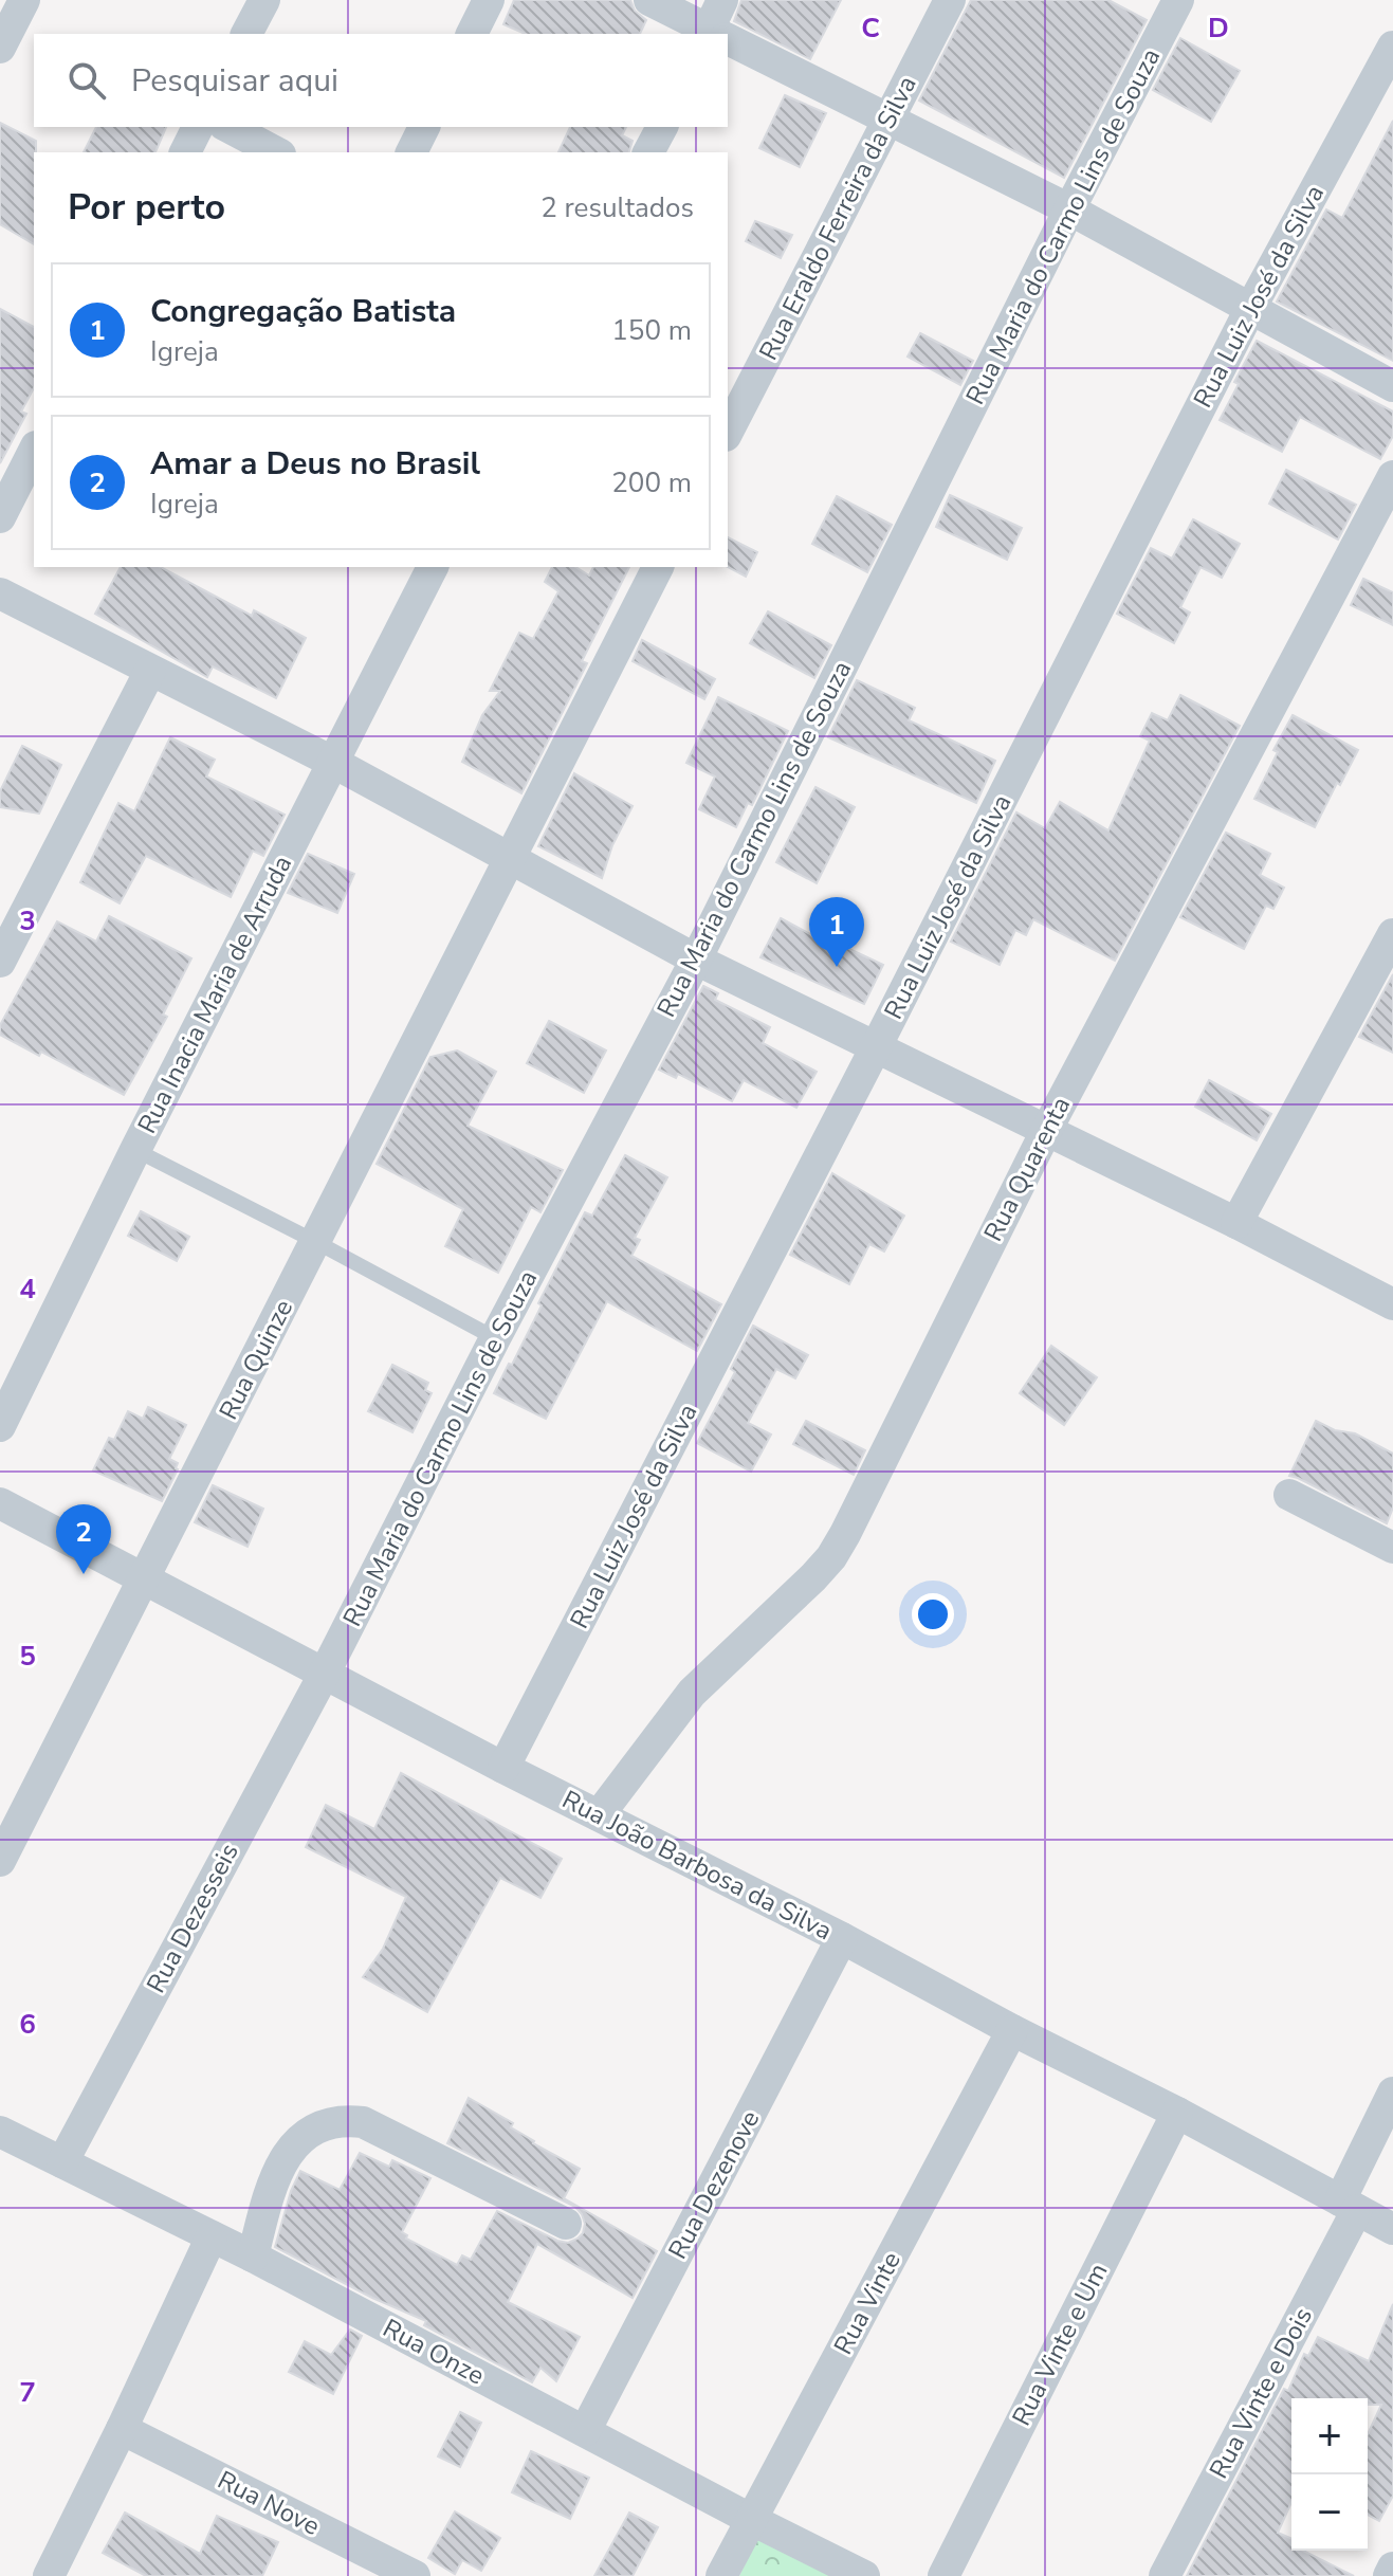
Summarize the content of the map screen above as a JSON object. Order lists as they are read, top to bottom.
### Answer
{
  "streets": {
    "street": [
      "Rua Eraldo Ferreira da Silva",
      "Rua Maria do Carmo Lins de Souza",
      "Rua Luiz José da Silva",
      "Rua Inacia Maria de Arruda",
      "Rua Quarenta",
      "Rua Quinze",
      "Rua João Barbosa da Silva",
      "Rua Dezesseis",
      "Rua Dezenove",
      "Rua Vinte",
      "Rua Vinte e Um",
      "Rua Onze",
      "Rua Vinte e Dois",
      "Rua Nove"
    ]
  },
  "crossings": [
    ["Rua Maria do Carmo Lins de Souza", "Rua João Barbosa da Silva"],
    ["Rua Maria do Carmo Lins de Souza", "Rua Dezesseis"],
    ["Rua Luiz José da Silva", "Rua João Barbosa da Silva"],
    ["Rua Quarenta", "Rua João Barbosa da Silva"],
    ["Rua Quinze", "Rua João Barbosa da Silva"],
    ["Rua João Barbosa da Silva", "Rua Dezesseis"],
    ["Rua João Barbosa da Silva", "Rua Dezenove"],
    ["Rua João Barbosa da Silva", "Rua Vinte"],
    ["Rua João Barbosa da Silva", "Rua Vinte e Um"],
    ["Rua João Barbosa da Silva", "Rua Vinte e Dois"],
    ["Rua Dezesseis", "Rua Onze"],
    ["Rua Dezenove", "Rua Onze"],
    ["Rua Vinte", "Rua Onze"]
  ],
  "page": {
    "search": "Pesquisar aqui",
    "heading": ["Por perto", "2 resultados"],
    "list": [
      {
        "mark": "1",
        "name": "Congregação Batista",
        "note": "Igreja",
        "value": "150 m"
      },
      {
        "mark": "2",
        "name": "Amar a Deus no Brasil",
        "note": "Igreja",
        "value": "200 m"
      }
    ],
    "pins": ["1", "2"],
    "map_buttons": ["+", "−"]
  },
  "grid": {
    "columns": ["C", "D"],
    "rows": [
      "3",
      "4",
      "5",
      "6",
      "7"
    ]
  }
}
